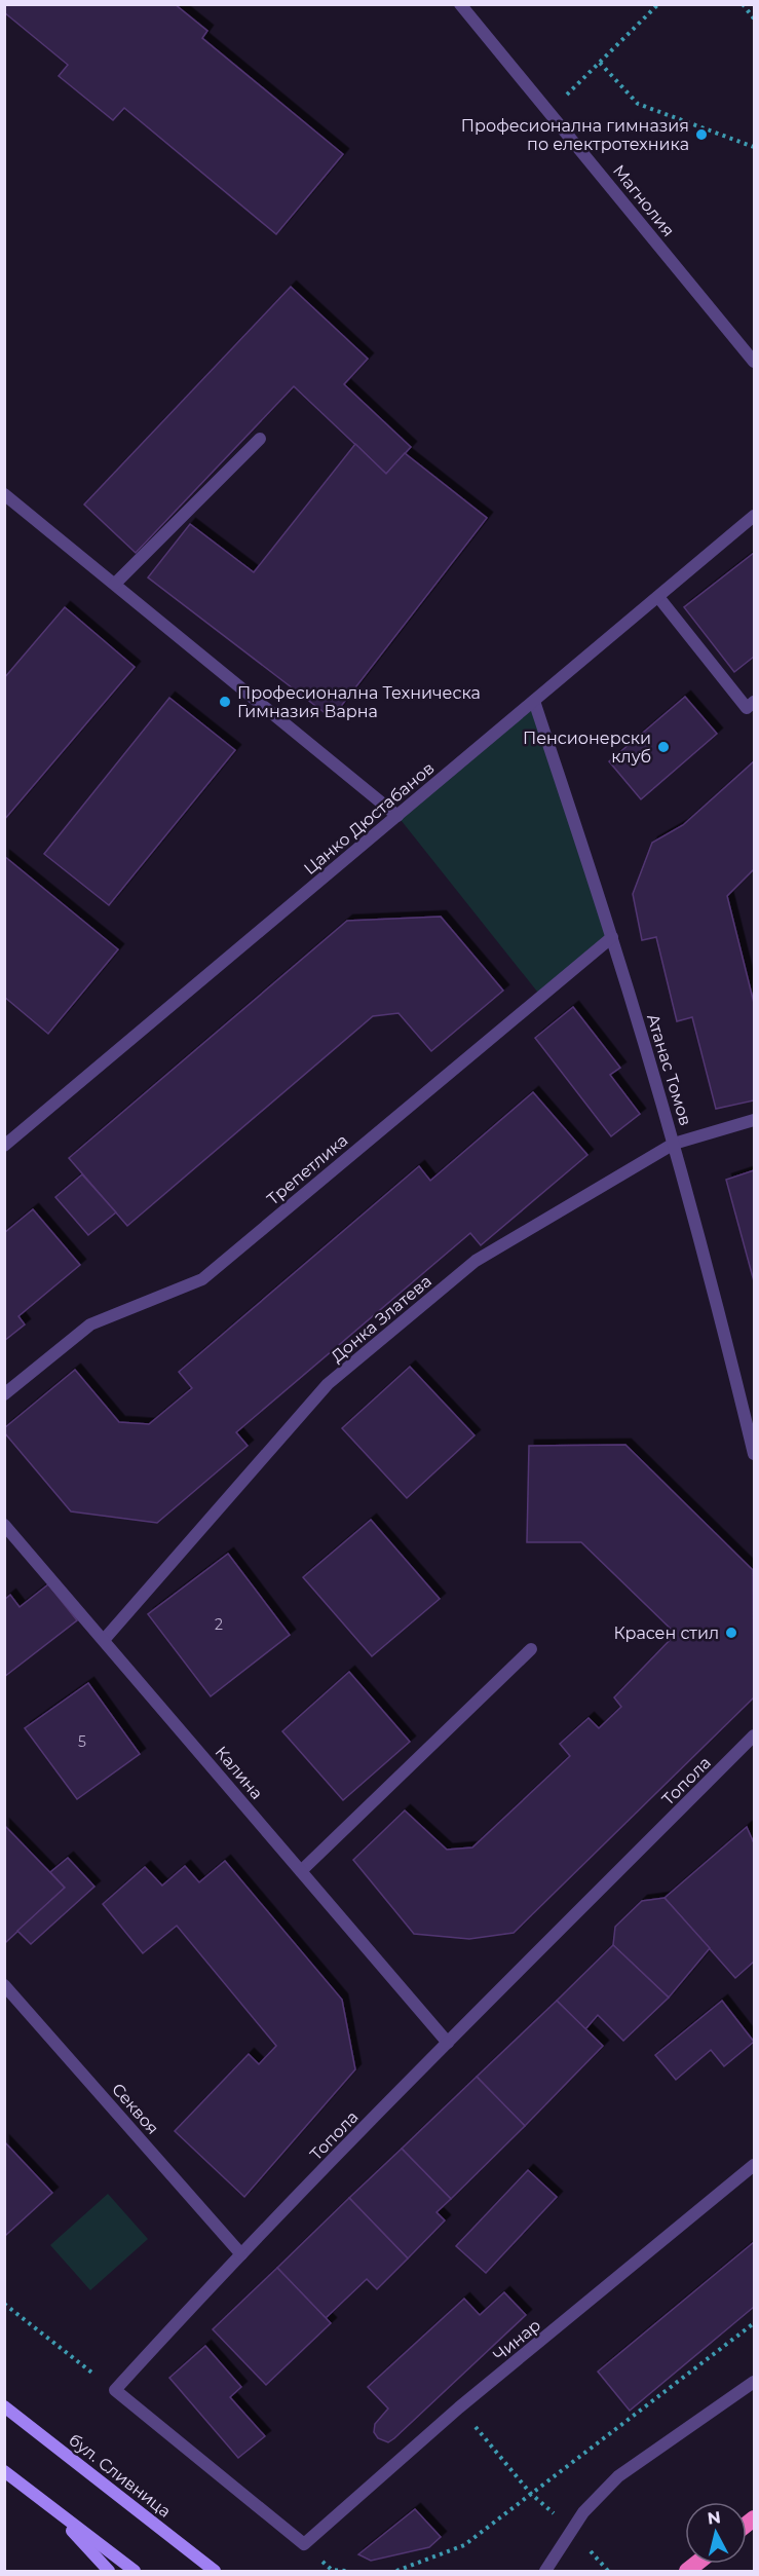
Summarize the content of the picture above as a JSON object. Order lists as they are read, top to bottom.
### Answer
{
  "streets": {
    "main road": ["бул. Сливница"],
    "street": [
      "Магнолия",
      "Цанко Дюстабанов",
      "Атанас Томов",
      "Трепетлика",
      "Донка Златева",
      "Калина",
      "Топола",
      "Секвоя",
      "Чинар"
    ]
  },
  "crossings": [
    ["Цанко Дюстабанов", "Атанас Томов"],
    ["Атанас Томов", "Трепетлика"],
    ["Атанас Томов", "Донка Златева"],
    ["Донка Златева", "Калина"],
    ["Калина", "Топола"],
    ["Топола", "Секвоя"],
    ["Топола", "Чинар"]
  ],
  "places": [
    "Професионална гимназия по електротехника",
    "Професионална Техническа Гимназия Варна",
    "Пенсионерски клуб",
    "Красен стил"
  ],
  "house_numbers": ["2", "5"],
  "north": "top"
}
